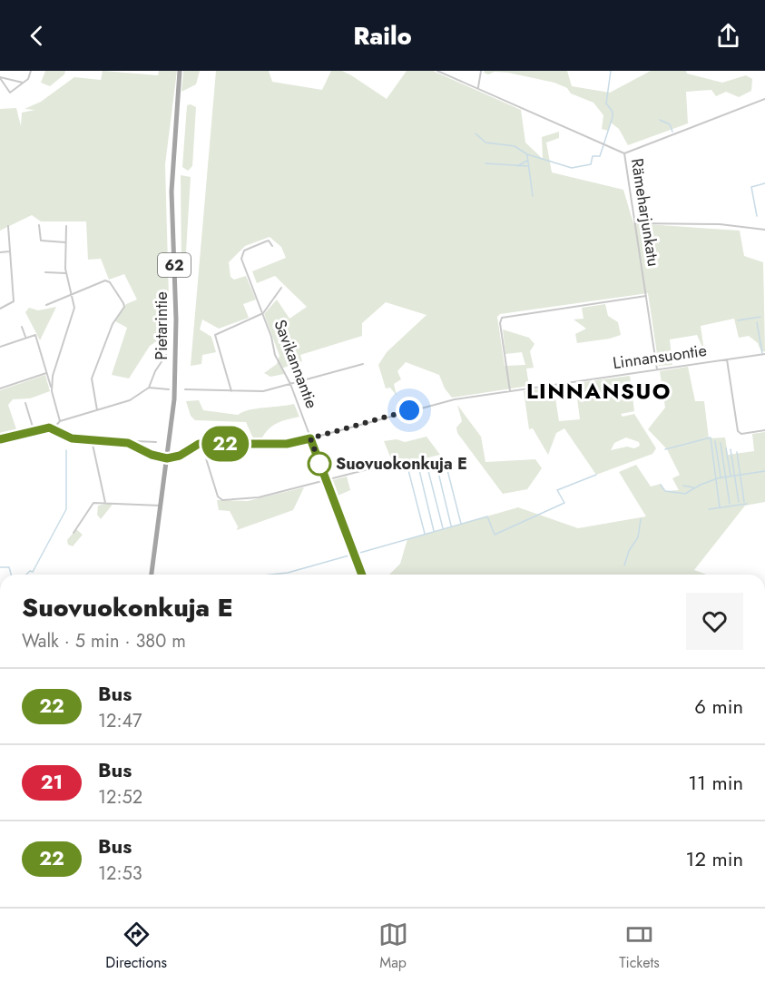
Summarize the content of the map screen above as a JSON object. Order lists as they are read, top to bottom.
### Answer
{
  "streets": {
    "main road": ["62", "Pietarintie"],
    "street": ["Rämeharjunkatu", "Linnansuontie", "Savikannantie"]
  },
  "crossings": [
    ["Rämeharjunkatu", "Linnansuontie"],
    ["Pietarintie", "Linnansuontie"],
    ["Linnansuontie", "Savikannantie"]
  ],
  "districts": ["LINNANSUO"],
  "places": ["Suovuokonkuja E"],
  "lines": ["bus line 22"],
  "page": {
    "header": "Railo",
    "on_map": "22",
    "heading": ["Suovuokonkuja E", "Walk · 5 min · 380 m"],
    "list": [
      {
        "mark": "22",
        "name": "Bus",
        "note": "12:47",
        "value": "6 min"
      },
      {
        "mark": "21",
        "name": "Bus",
        "note": "12:52",
        "value": "11 min"
      },
      {
        "mark": "22",
        "name": "Bus",
        "note": "12:53",
        "value": "12 min"
      }
    ],
    "tabs": ["Directions", "Map", "Tickets"]
  }
}
